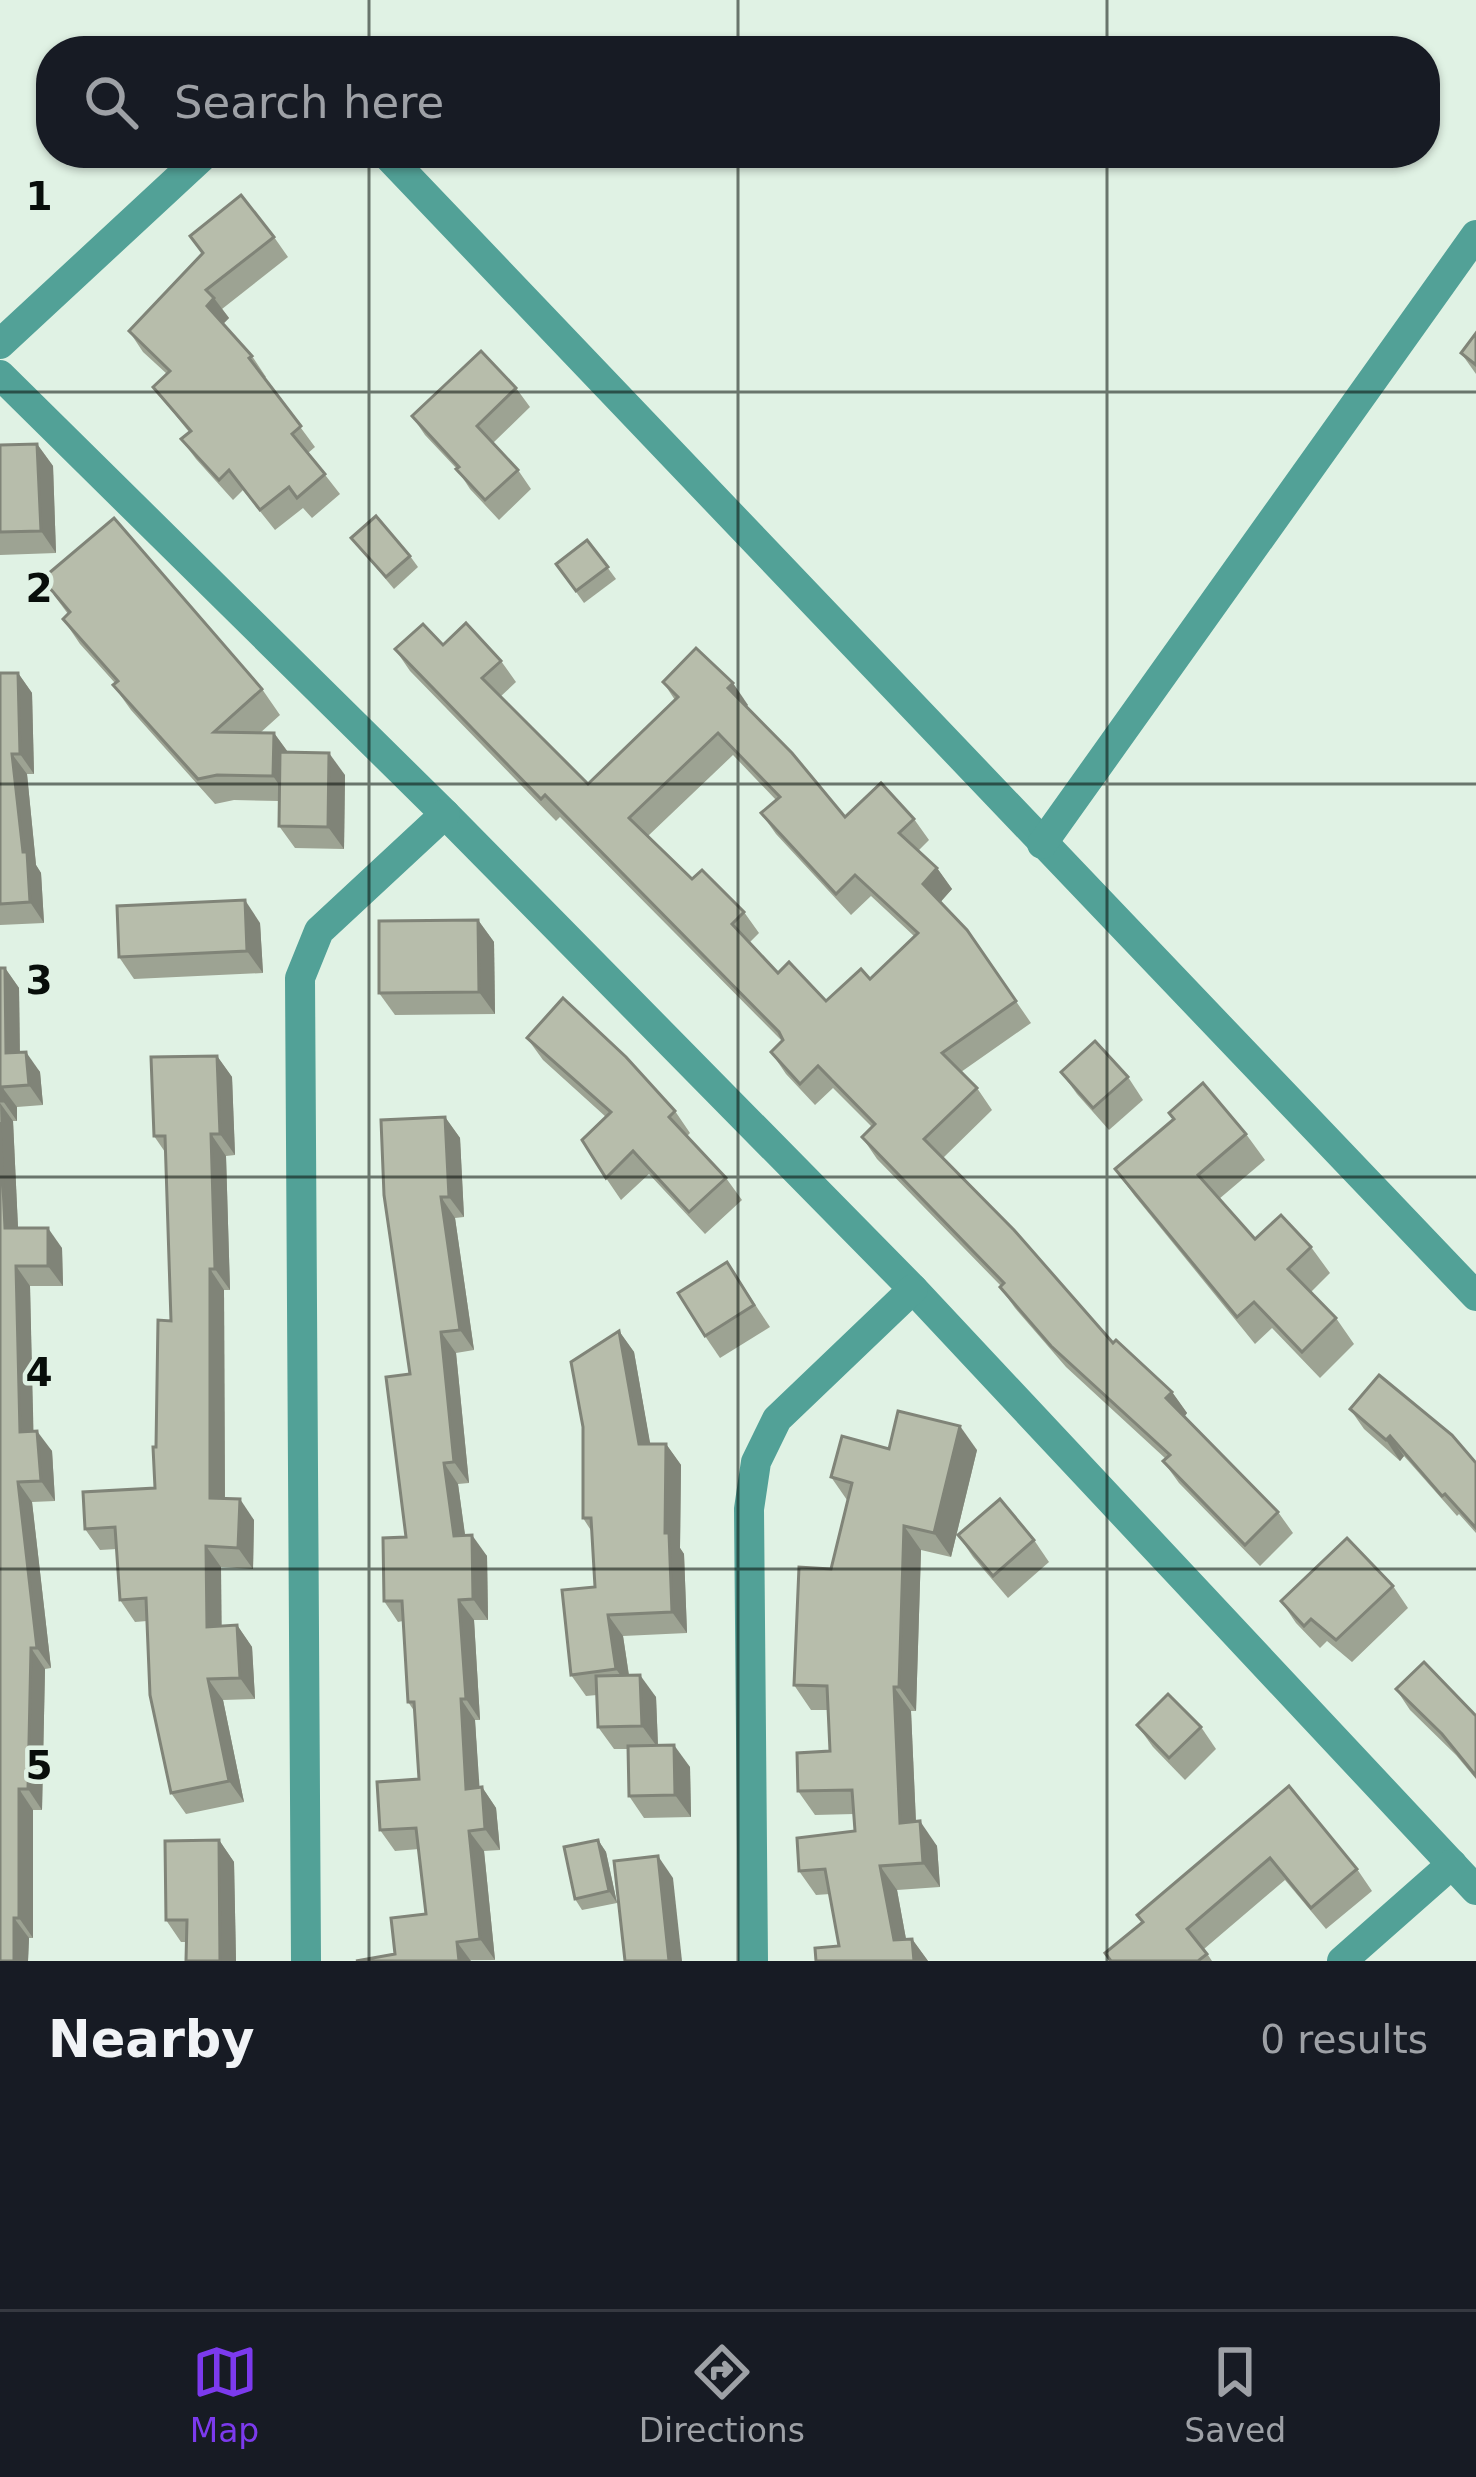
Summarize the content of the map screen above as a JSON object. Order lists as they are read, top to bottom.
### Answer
{
  "page": {
    "search": "Search here",
    "heading": ["Nearby", "0 results"],
    "nav": ["Map", "Directions", "Saved"]
  },
  "grid": {
    "rows": [
      "1",
      "2",
      "3",
      "4",
      "5"
    ]
  }
}
